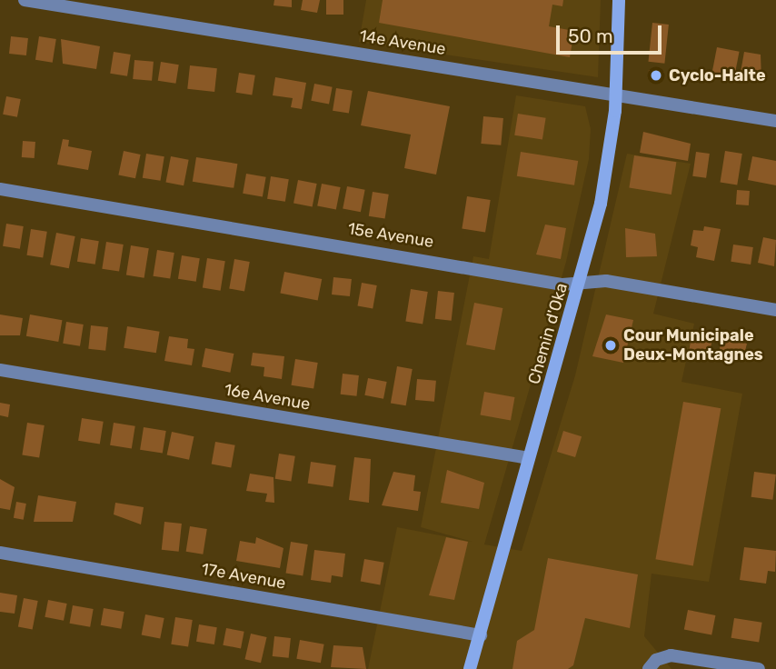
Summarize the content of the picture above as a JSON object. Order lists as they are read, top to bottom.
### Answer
{
  "streets": {
    "main road": ["Chemin d'Oka"],
    "street": [
      "14e Avenue",
      "15e Avenue",
      "16e Avenue",
      "17e Avenue"
    ]
  },
  "crossings": [
    ["14e Avenue", "Chemin d'Oka"],
    ["15e Avenue", "Chemin d'Oka"],
    ["Chemin d'Oka", "16e Avenue"],
    ["Chemin d'Oka", "17e Avenue"]
  ],
  "places": ["Cyclo-Halte", "Cour Municipale Deux-Montagnes"],
  "scale_bar": "50 m"
}
